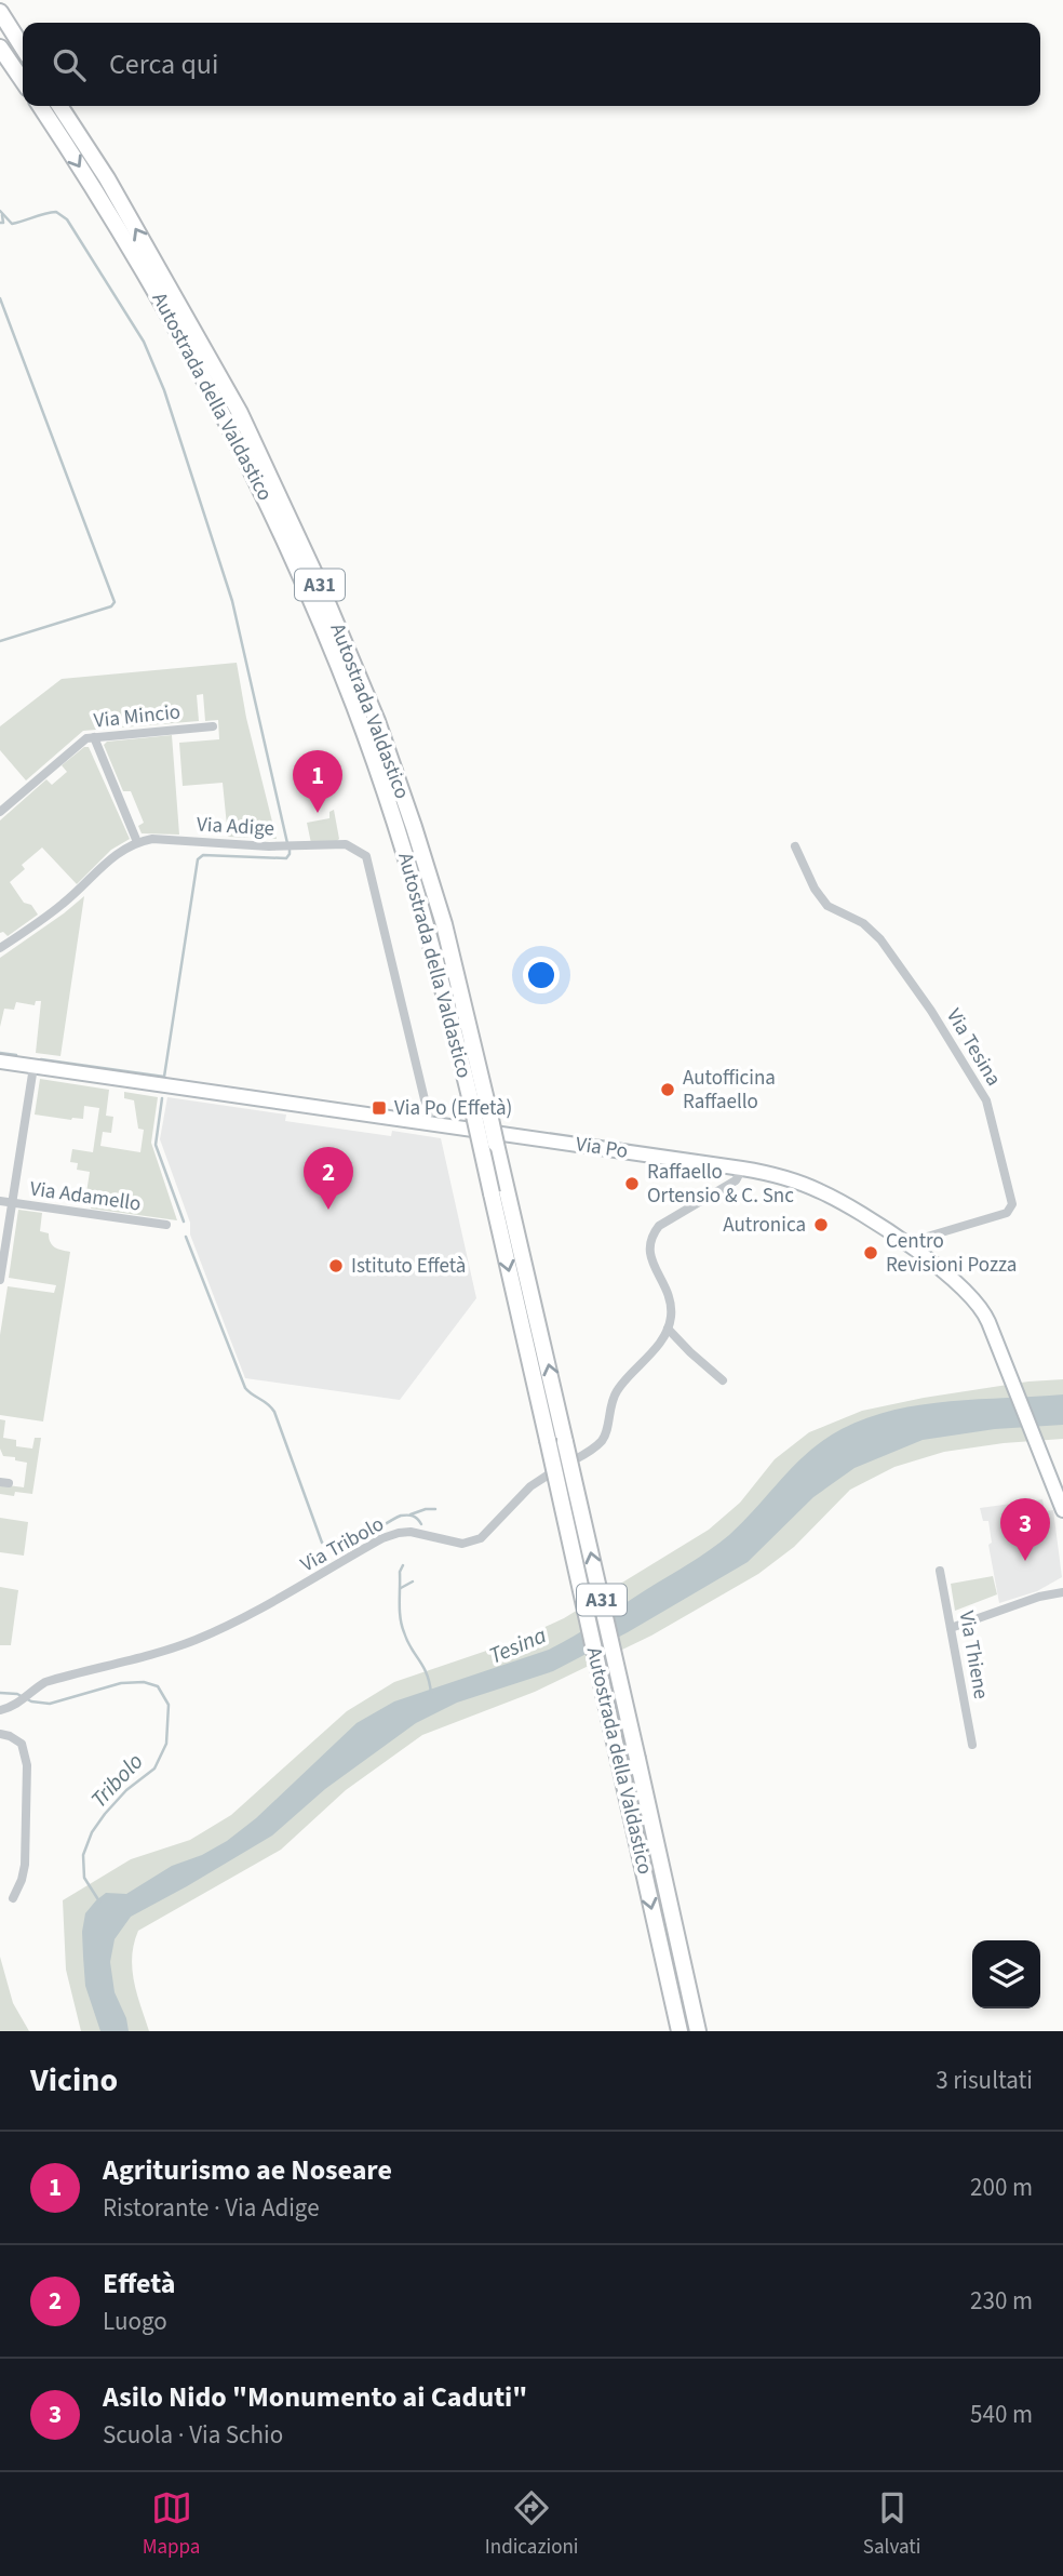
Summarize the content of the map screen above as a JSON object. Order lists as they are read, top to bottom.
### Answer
{
  "streets": {
    "highway": ["Autostrada della Valdastico", "A31", "Autostrada Valdastico"],
    "main road": ["Via Po"],
    "street": [
      "Via Mincio",
      "Via Adige",
      "Via Tesina",
      "Via Adamello",
      "Via Tribolo",
      "Via Thiene"
    ]
  },
  "crossings": [
    ["Autostrada della Valdastico", "Autostrada Valdastico"],
    ["Via Adige", "Via Po"],
    ["Via Tesina", "Via Po"]
  ],
  "one_way": ["Autostrada Valdastico"],
  "water": ["Tesina", "Tribolo"],
  "places": {
    "other": [
      "Autofficina Raffaello",
      "Raffaello Ortensio & C. Snc",
      "Autronica",
      "Centro Revisioni Pozza",
      "Istituto Effetà"
    ],
    "transit": ["Via Po (Effetà)"]
  },
  "page": {
    "search": "Cerca qui",
    "pins": ["1", "2", "3"],
    "heading": ["Vicino", "3 risultati"],
    "list": [
      {
        "mark": "1",
        "name": "Agriturismo ae Noseare",
        "note": "Ristorante · Via Adige",
        "value": "200 m"
      },
      {
        "mark": "2",
        "name": "Effetà",
        "note": "Luogo",
        "value": "230 m"
      },
      {
        "mark": "3",
        "name": "Asilo Nido \"Monumento ai Caduti\"",
        "note": "Scuola · Via Schio",
        "value": "540 m"
      }
    ],
    "nav": ["Mappa", "Indicazioni", "Salvati"]
  }
}
